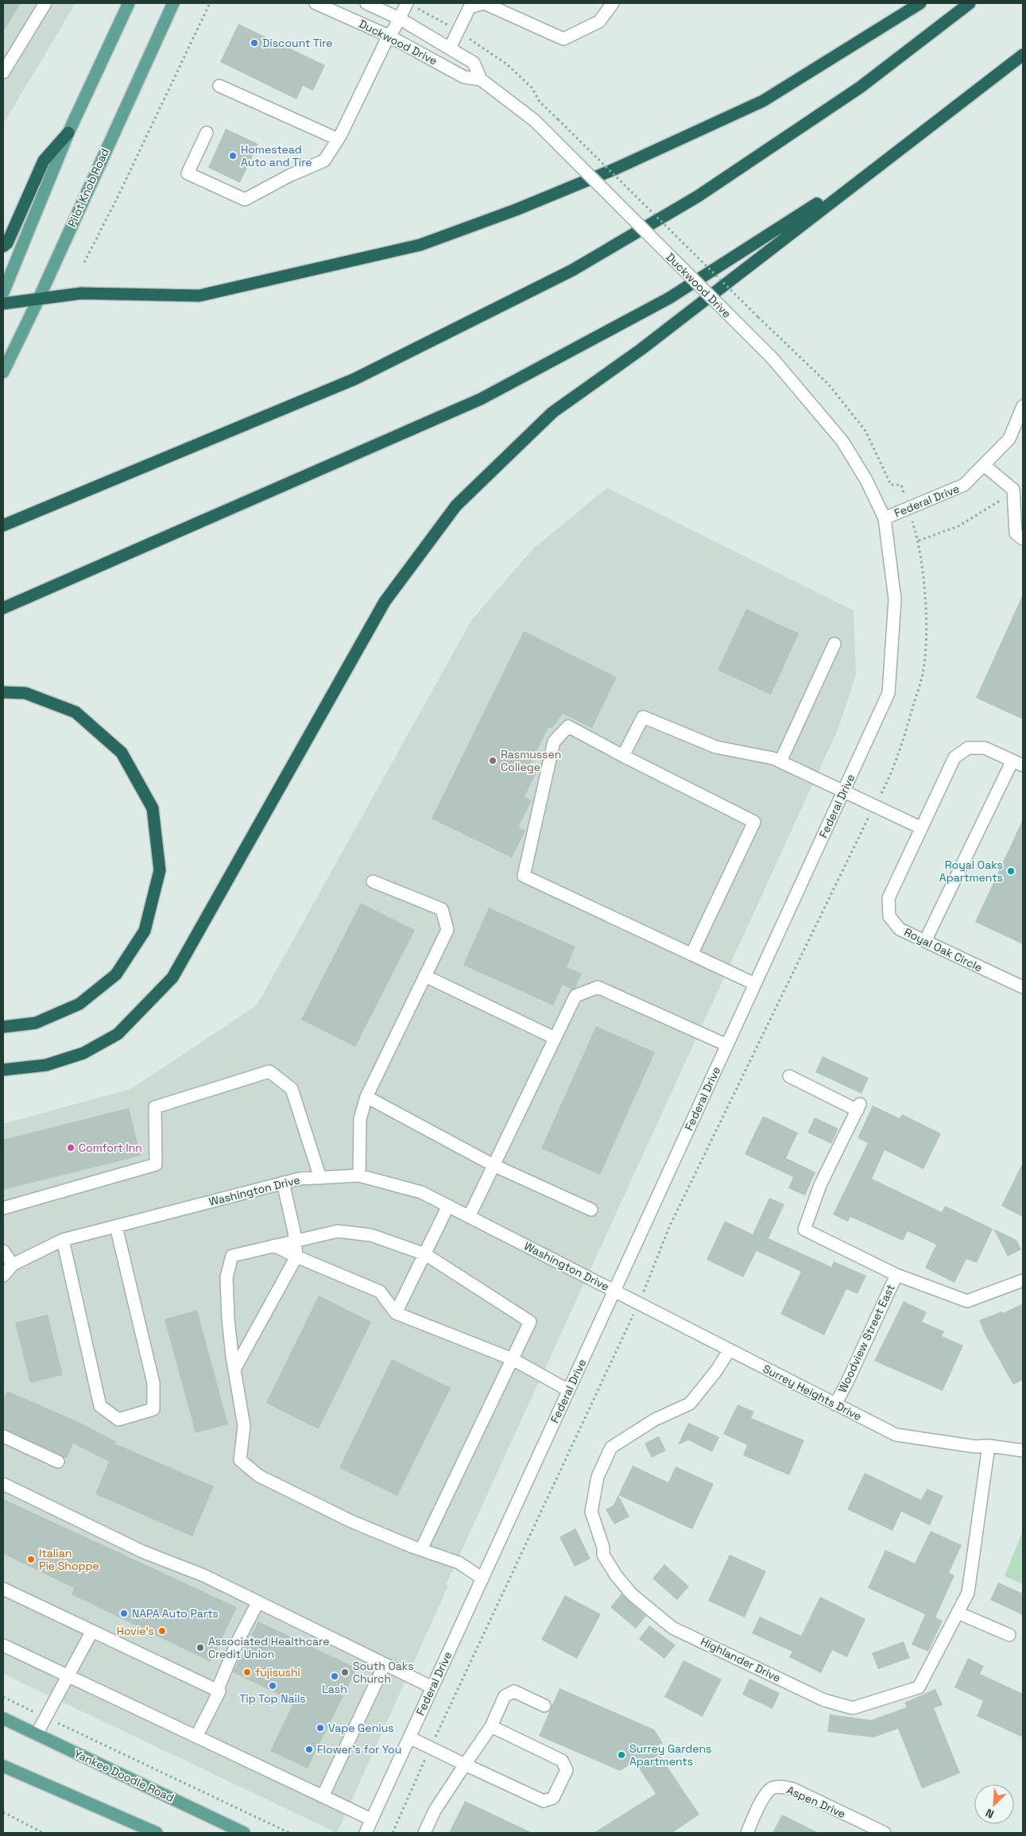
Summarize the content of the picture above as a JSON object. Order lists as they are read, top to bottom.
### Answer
{
  "streets": {
    "main road": ["Pilot Knob Road", "Yankee Doodle Road"],
    "street": [
      "Duckwood Drive",
      "Federal Drive",
      "Royal Oak Circle",
      "Washington Drive",
      "Woodview Street East",
      "Surrey Heights Drive",
      "Highlander Drive",
      "Aspen Drive"
    ]
  },
  "crossings": [
    ["Duckwood Drive", "Federal Drive"],
    ["Federal Drive", "Washington Drive"],
    ["Federal Drive", "Surrey Heights Drive"],
    ["Washington Drive", "Surrey Heights Drive"],
    ["Woodview Street East", "Surrey Heights Drive"],
    ["Surrey Heights Drive", "Highlander Drive"]
  ],
  "places": [
    "Discount Tire",
    "Homestead Auto and Tire",
    "Rasmussen College",
    "Royal Oaks Apartments",
    "Comfort Inn",
    "Italian Pie Shoppe",
    "NAPA Auto Parts",
    "Hovie's",
    "Associated Healthcare Credit Union",
    "fujisushi",
    "South Oaks Church",
    "Lash",
    "Tip Top Nails",
    "Vape Genius",
    "Flower's for You",
    "Surrey Gardens Apartments"
  ],
  "north": "bottom left"
}
